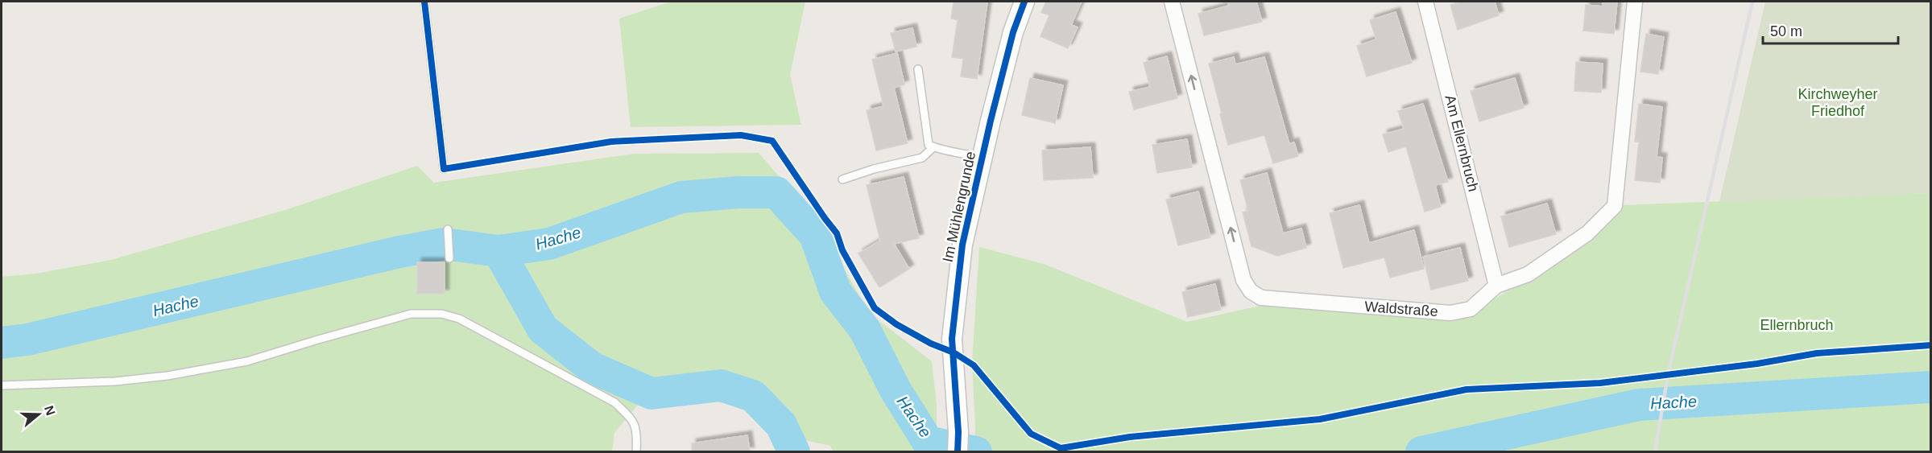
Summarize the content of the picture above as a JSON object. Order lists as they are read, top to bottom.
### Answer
{
  "streets": {
    "main road": ["Im Mühlengrunde"],
    "street": ["Am Ellernbruch", "Waldstraße"]
  },
  "crossings": [
    ["Am Ellernbruch", "Waldstraße"]
  ],
  "water": ["Hache"],
  "parks": ["Kirchweyher Friedhof", "Ellernbruch"],
  "scale_bar": "50 m",
  "north": "right"
}
